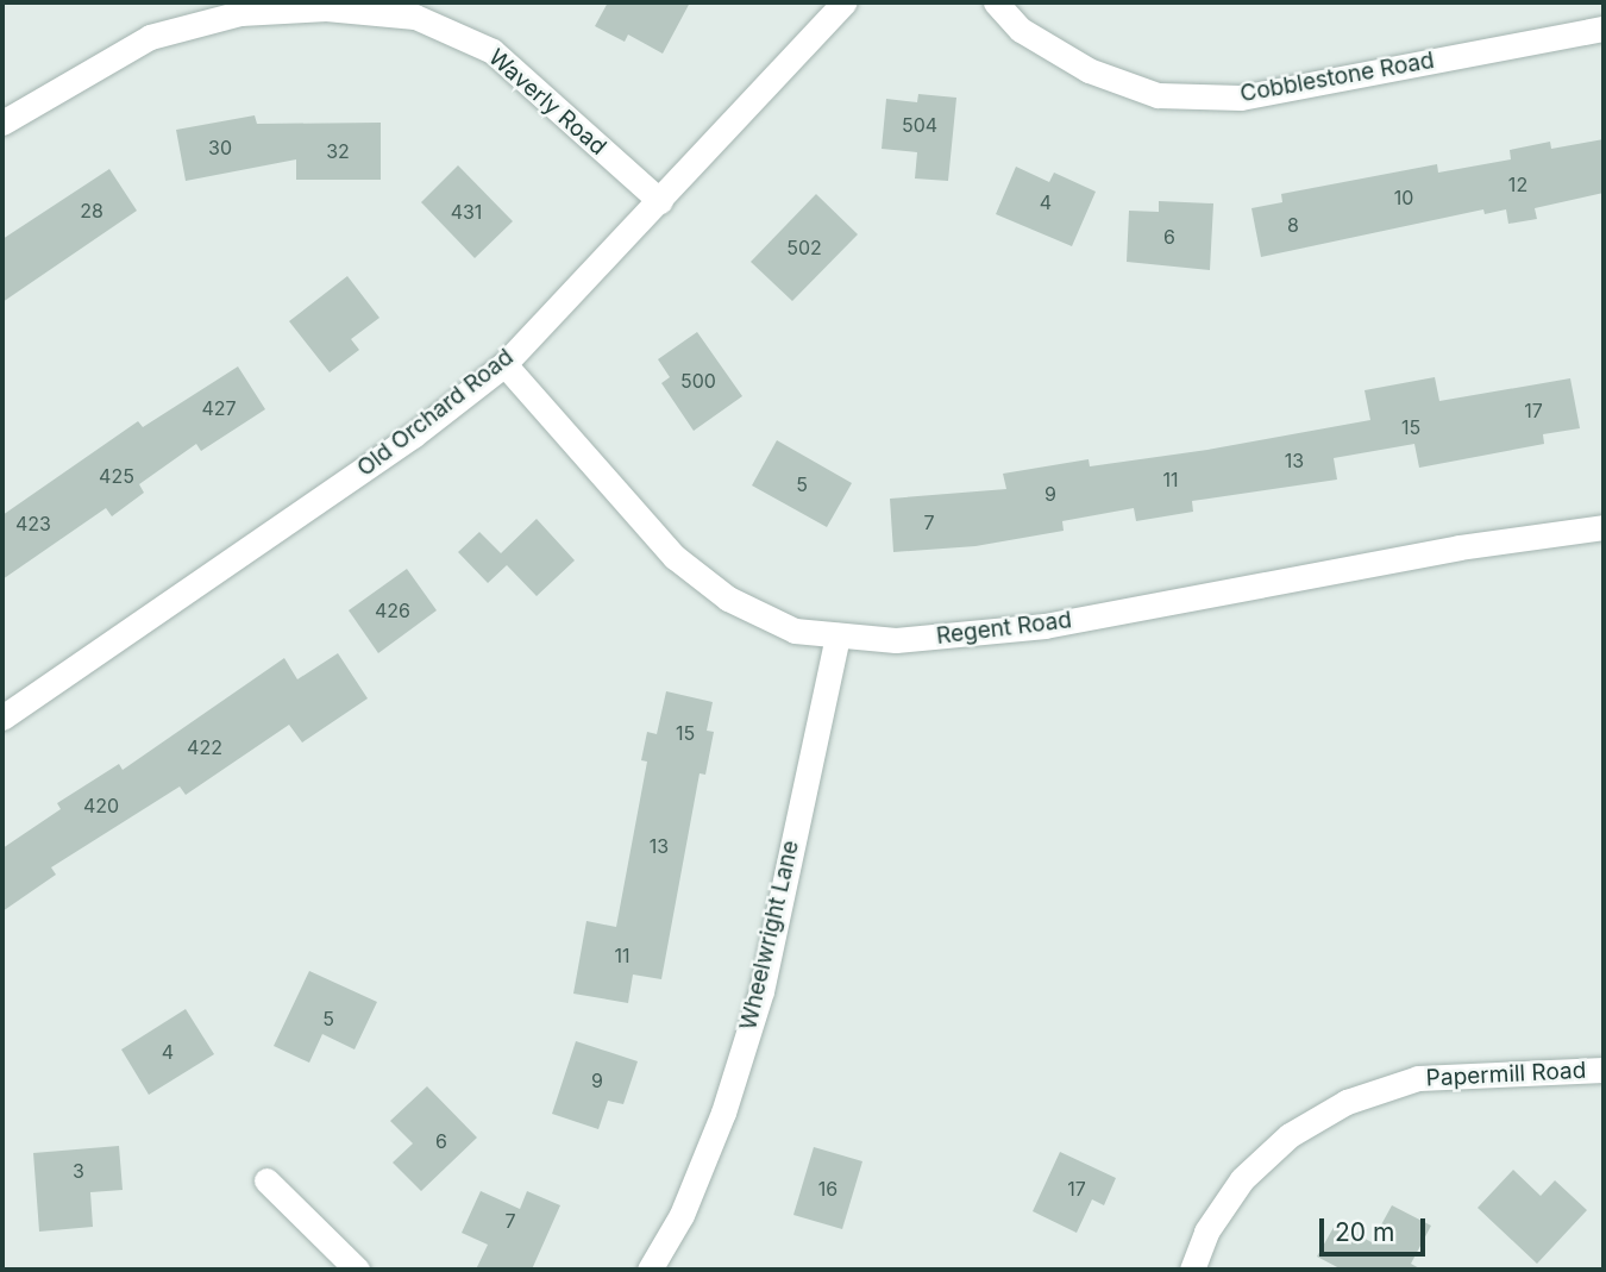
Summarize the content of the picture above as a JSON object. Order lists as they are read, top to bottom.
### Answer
{
  "streets": {
    "street": [
      "Cobblestone Road",
      "Waverly Road",
      "Old Orchard Road",
      "Regent Road",
      "Wheelwright Lane",
      "Papermill Road"
    ]
  },
  "crossings": [
    ["Waverly Road", "Old Orchard Road"],
    ["Old Orchard Road", "Regent Road"],
    ["Regent Road", "Wheelwright Lane"]
  ],
  "house_numbers": [
    "504",
    "30",
    "32",
    "12",
    "10",
    "4",
    "28",
    "431",
    "8",
    "6",
    "502",
    "500",
    "427",
    "17",
    "15",
    "13",
    "425",
    "11",
    "5",
    "9",
    "7",
    "423",
    "426",
    "15",
    "422",
    "420",
    "13",
    "11",
    "5",
    "4",
    "9",
    "6",
    "3",
    "16",
    "17",
    "7"
  ],
  "scale_bar": "20 m"
}
